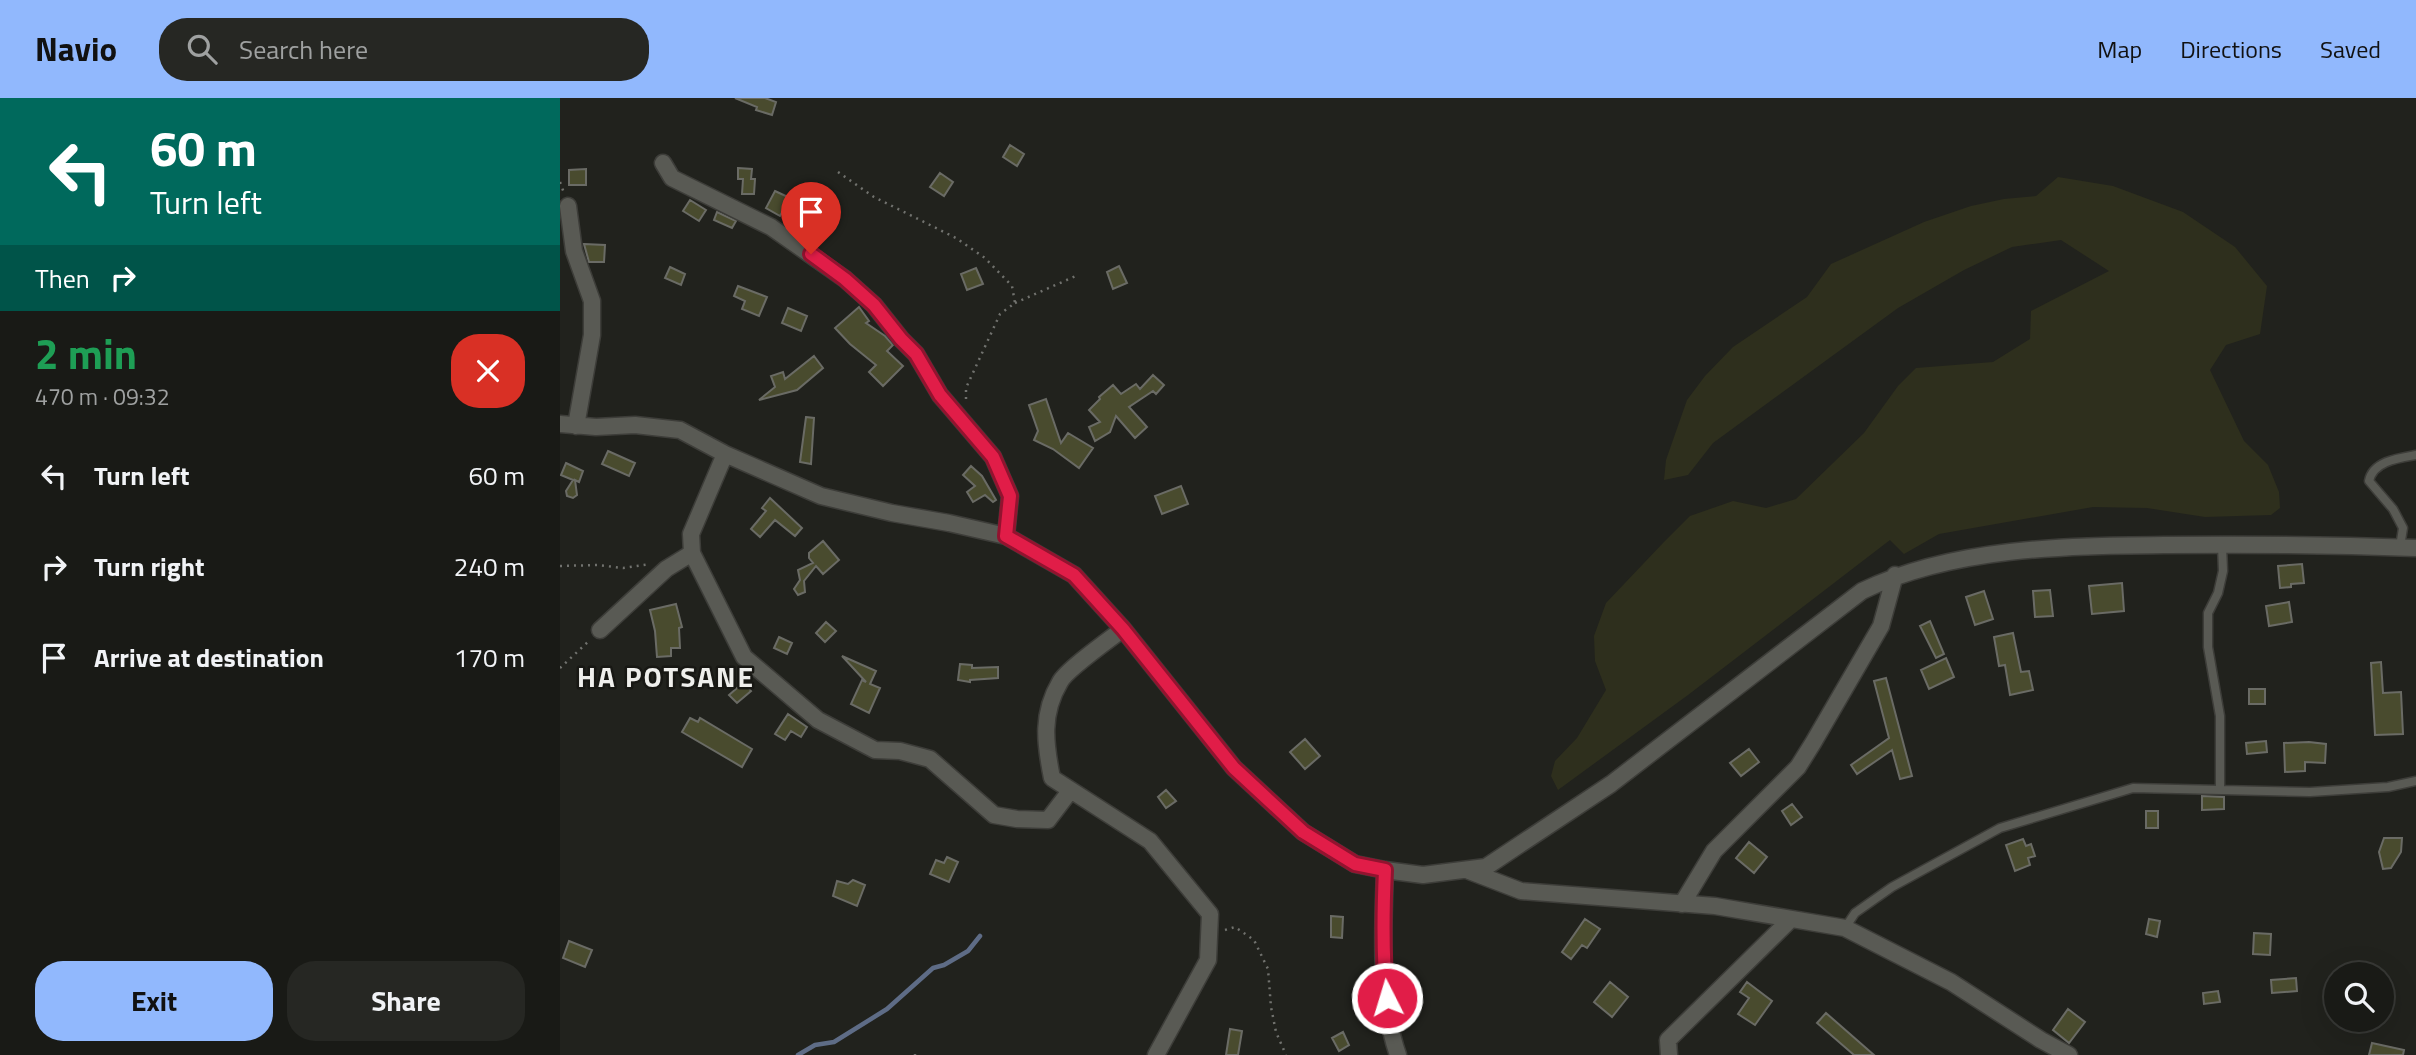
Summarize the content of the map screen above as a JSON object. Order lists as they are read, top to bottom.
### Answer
{
  "districts": ["HA POTSANE"],
  "page": {
    "header": "Navio",
    "search": "Search here",
    "nav": ["Map", "Directions", "Saved"],
    "turn": ["60 m", "Turn left"],
    "then": "Then",
    "heading": ["2 min", "470 m · 09:32"],
    "list": [
      {
        "name": "Turn left",
        "value": "60 m"
      },
      {
        "name": "Turn right",
        "value": "240 m"
      },
      {
        "name": "Arrive at destination",
        "value": "170 m"
      }
    ],
    "buttons": ["Exit", "Share"]
  }
}
